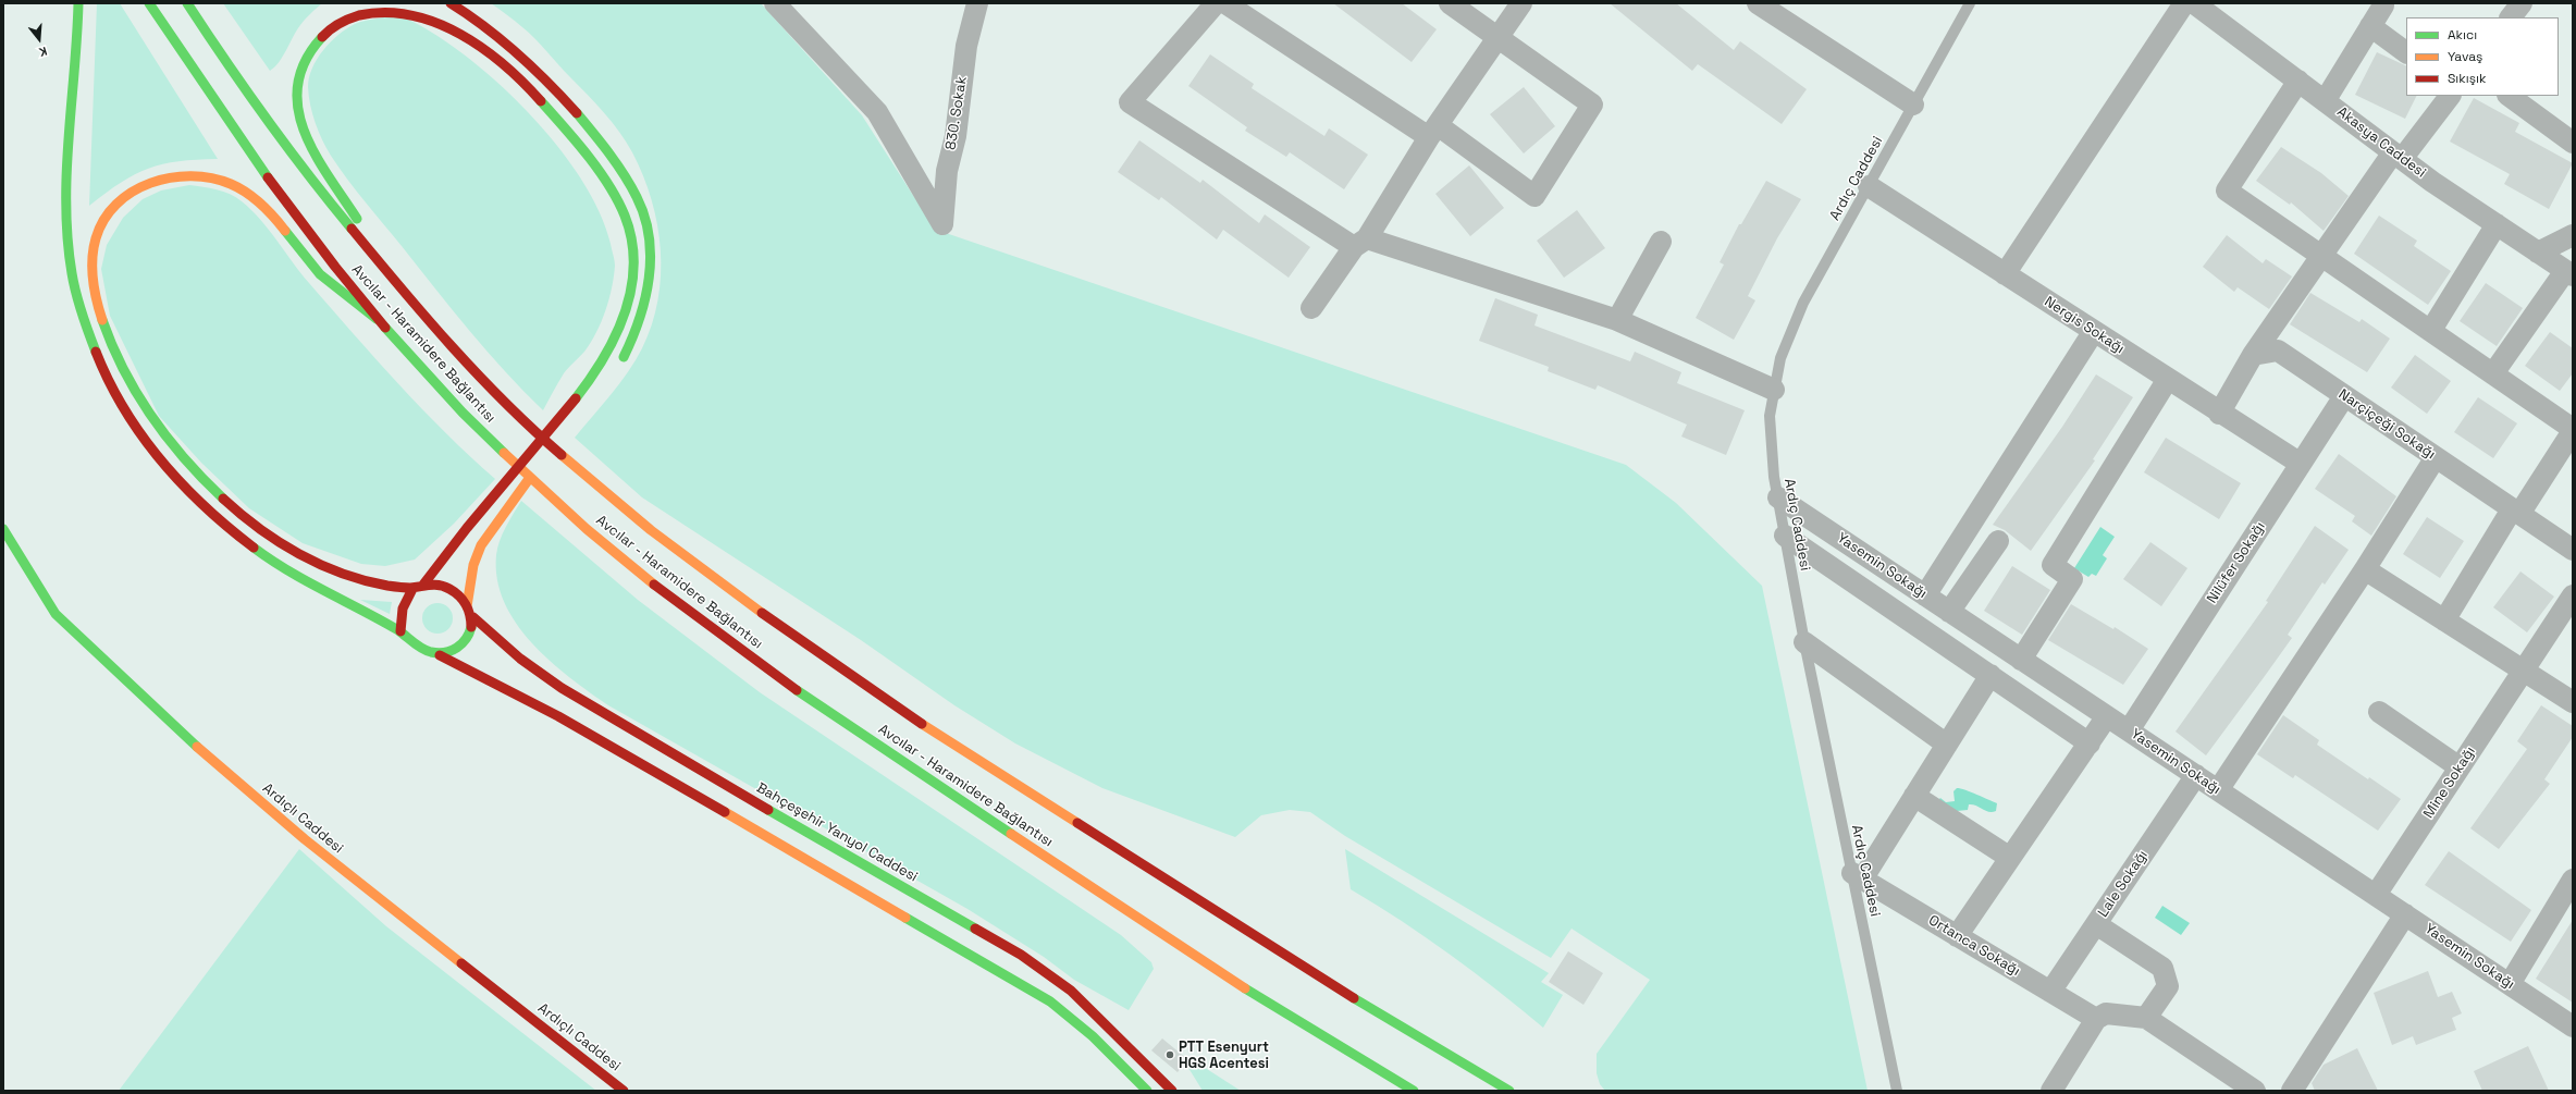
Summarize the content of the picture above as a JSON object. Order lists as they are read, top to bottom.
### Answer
{
  "streets": {
    "main road": ["Avcılar - Haramidere Bağlantısı", "Ardıçlı Caddesi", "Bahçeşehir Yanyol Caddesi"],
    "street": [
      "830. Sokak",
      "Akasya Caddesi",
      "Nergis Sokağı",
      "Narçiçeği Sokağı",
      "Nilüfer Sokağı",
      "Yasemin Sokağı",
      "Mine Sokağı",
      "Lale Sokağı",
      "Ortanca Sokağı"
    ],
    "lane": ["Ardıç Caddesi"]
  },
  "crossings": [
    ["Ardıç Caddesi", "Nergis Sokağı"],
    ["Ardıç Caddesi", "Yasemin Sokağı"],
    ["Ardıç Caddesi", "Ortanca Sokağı"],
    ["Nergis Sokağı", "Nilüfer Sokağı"],
    ["Narçiçeği Sokağı", "Nilüfer Sokağı"],
    ["Nilüfer Sokağı", "Yasemin Sokağı"],
    ["Yasemin Sokağı", "Mine Sokağı"],
    ["Yasemin Sokağı", "Lale Sokağı"],
    ["Lale Sokağı", "Ortanca Sokağı"]
  ],
  "places": ["PTT Esenyurt HGS Acentesi"],
  "legend": ["Akıcı", "Yavaş", "Sıkışık"],
  "north": "bottom"
}
